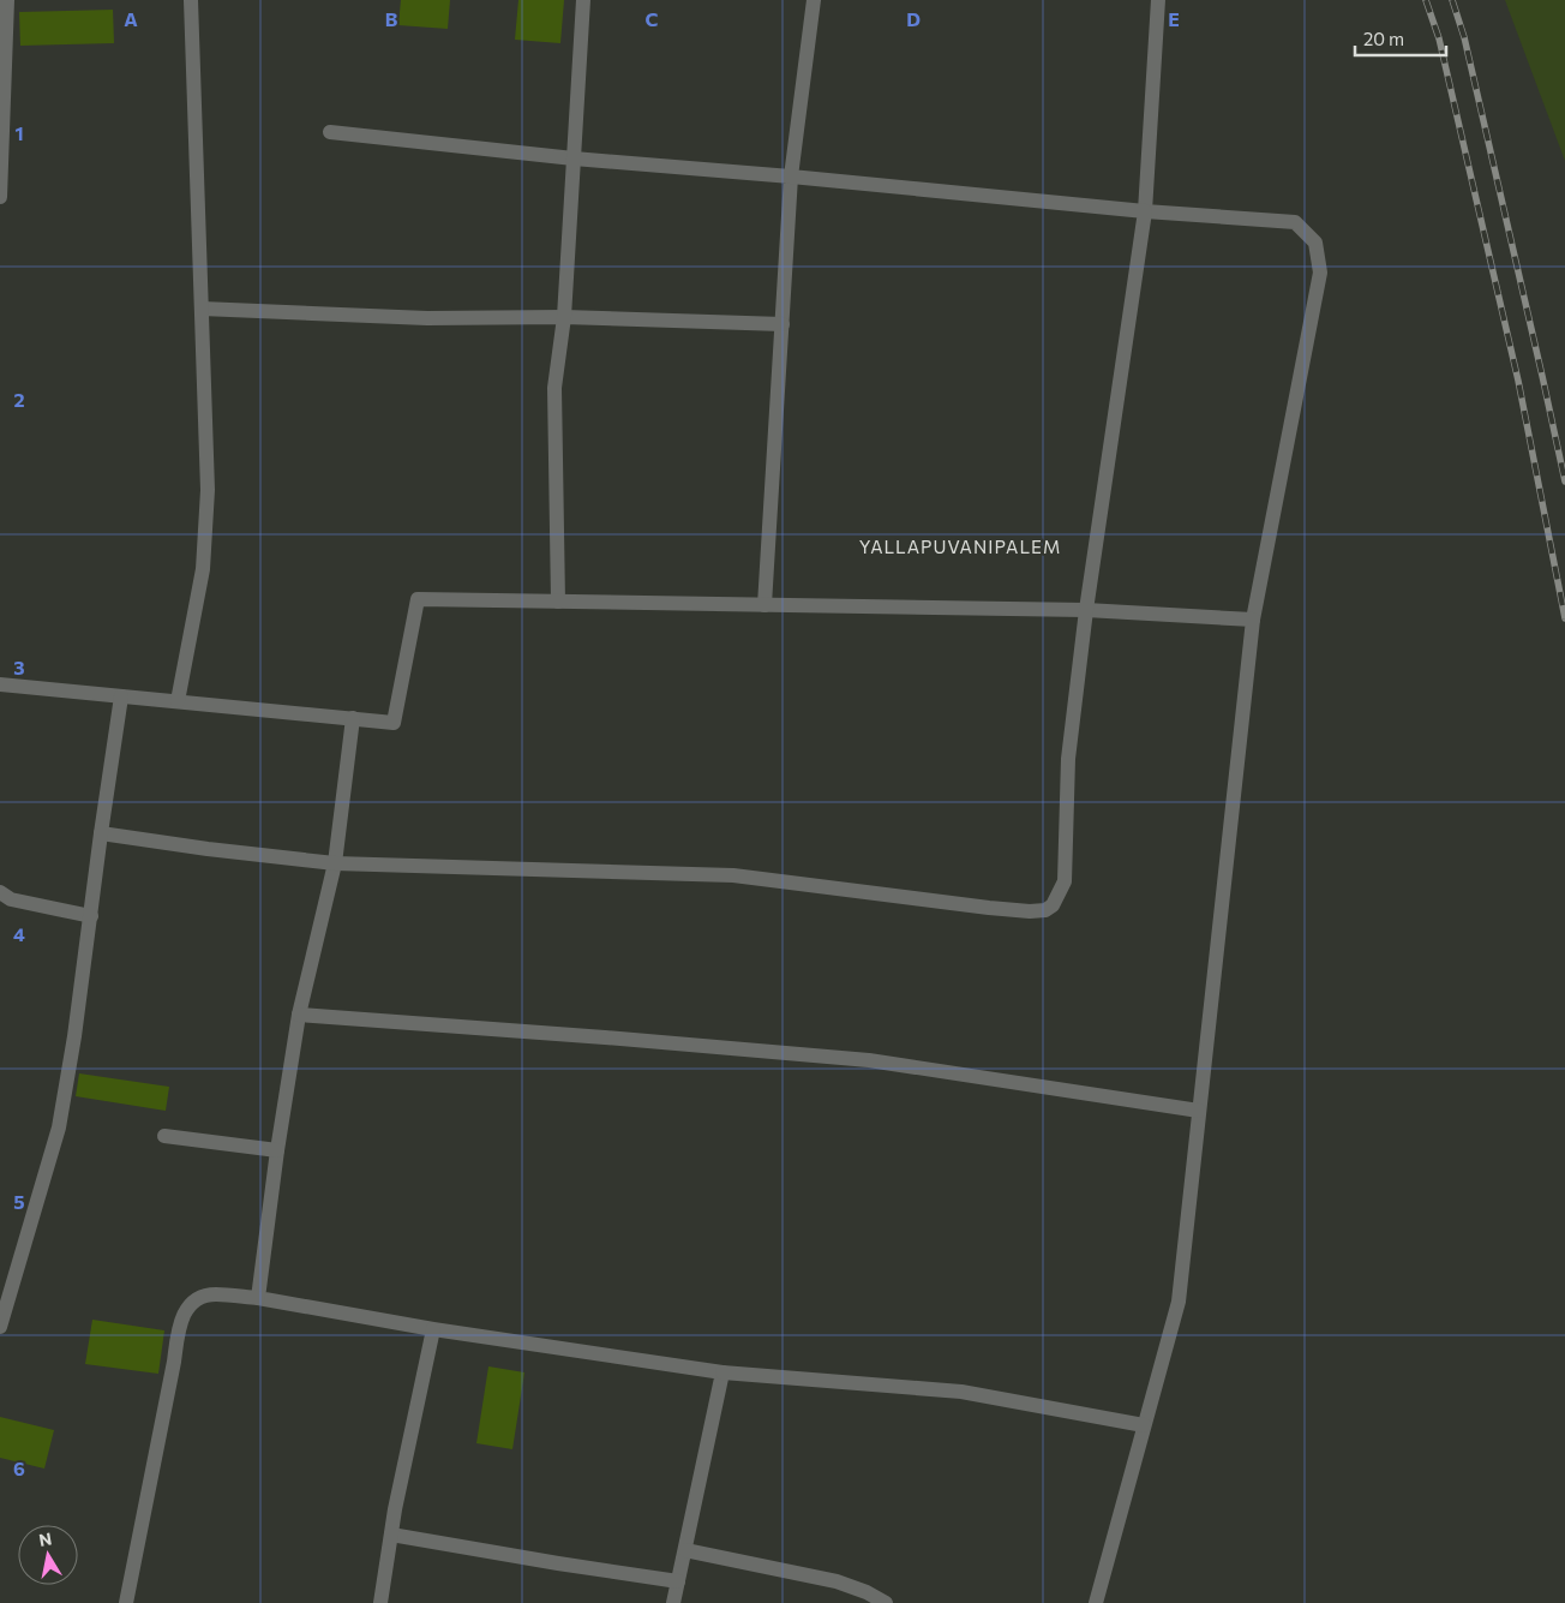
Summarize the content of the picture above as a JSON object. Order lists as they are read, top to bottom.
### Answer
{
  "districts": ["YALLAPUVANIPALEM"],
  "scale_bar": "20 m",
  "north": "top",
  "grid": {
    "columns": [
      "A",
      "B",
      "C",
      "D",
      "E"
    ],
    "rows": [
      "1",
      "2",
      "3",
      "4",
      "5",
      "6"
    ]
  }
}
